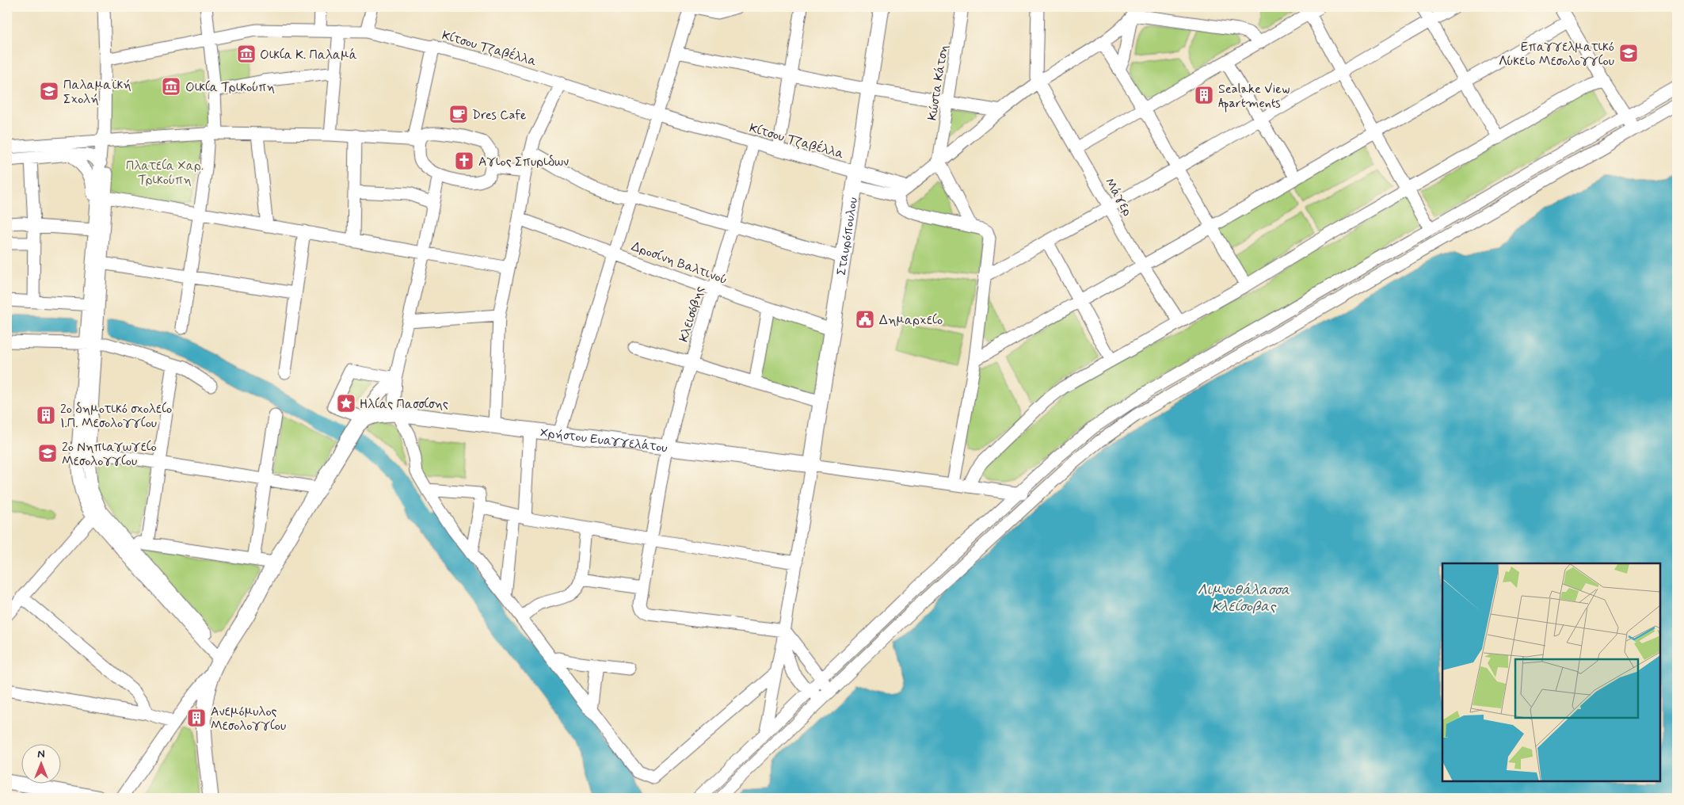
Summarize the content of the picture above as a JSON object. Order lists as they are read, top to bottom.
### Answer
{
  "streets": {
    "main road": ["Σταυρόπουλου", "Χρήστου Ευαγγελάτου"],
    "street": [
      "Κίτσου Τζαβέλλα",
      "Κώστα Κάτση",
      "Μάγερ",
      "Δροσίνη Βαλτινού",
      "Κλεισόβης"
    ]
  },
  "crossings": [
    ["Κίτσου Τζαβέλλα", "Σταυρόπουλου"],
    ["Κίτσου Τζαβέλλα", "Κλεισόβης"],
    ["Σταυρόπουλου", "Δροσίνη Βαλτινού"],
    ["Σταυρόπουλου", "Χρήστου Ευαγγελάτου"],
    ["Δροσίνη Βαλτινού", "Κλεισόβης"],
    ["Κλεισόβης", "Χρήστου Ευαγγελάτου"]
  ],
  "water": ["Λιμνοθάλασσα Κλείσοβας"],
  "parks": ["Πλατεία Χαρ. Τρικούπη"],
  "places": {
    "school or university": ["Επαγγελματικό Λύκειο Μεσολογγίου", "Παλαμαϊκή Σχολή", "2ο Νηπιαγωγείο Μεσολογγίου"],
    "museum": ["Οικία Κ. Παλαμά", "Οικία Τρικούπη"],
    "building": ["Sealake View Apartments", "2ο δημοτικό σχολείο Ι.Π. Μεσολογγίου", "Ανεμόμυλος Μεσολογγίου"],
    "cafe": ["Dres Cafe"],
    "church": ["Αγιος Σπυριδων"],
    "public building": ["Δημαρχείο"],
    "place": ["Ηλίας Πασσίσης"]
  },
  "north": "top"
}
